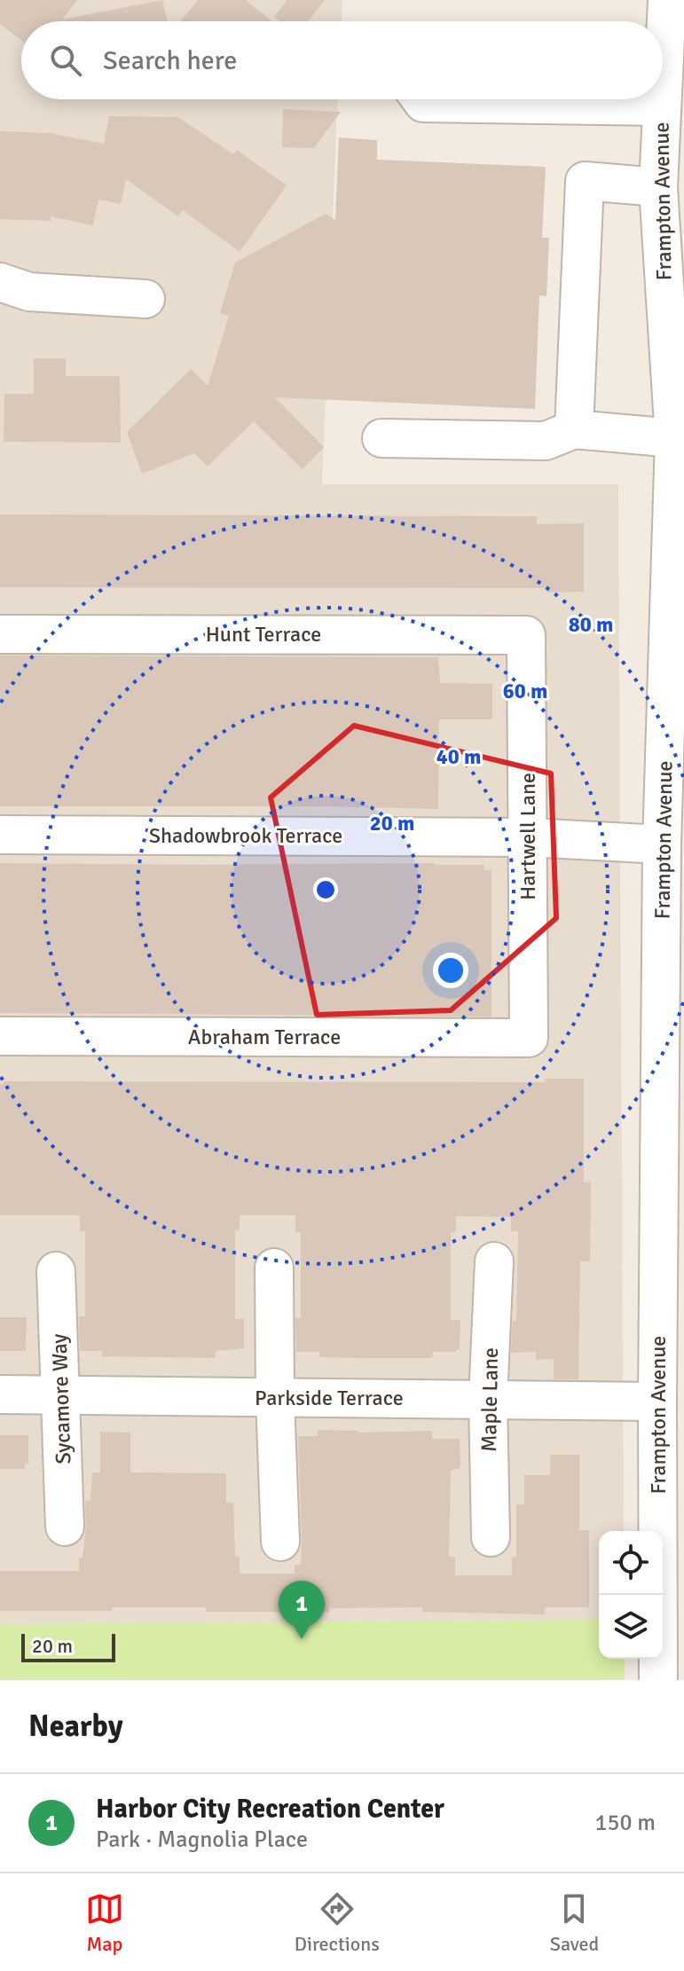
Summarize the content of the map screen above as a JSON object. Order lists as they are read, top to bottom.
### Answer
{
  "streets": {
    "street": [
      "Frampton Avenue",
      "Hunt Terrace",
      "Shadowbrook Terrace",
      "Hartwell Lane",
      "Abraham Terrace",
      "Parkside Terrace",
      "Sycamore Way",
      "Maple Lane"
    ]
  },
  "crossings": [
    ["Frampton Avenue", "Shadowbrook Terrace"],
    ["Frampton Avenue", "Parkside Terrace"],
    ["Hunt Terrace", "Hartwell Lane"],
    ["Shadowbrook Terrace", "Hartwell Lane"],
    ["Hartwell Lane", "Abraham Terrace"],
    ["Parkside Terrace", "Sycamore Way"],
    ["Parkside Terrace", "Maple Lane"]
  ],
  "scale_bar": "20 m",
  "page": {
    "search": "Search here",
    "pins": "1",
    "scale": "20 m",
    "heading": "Nearby",
    "list": [
      {
        "mark": "1",
        "name": "Harbor City Recreation Center",
        "note": "Park · Magnolia Place",
        "value": "150 m"
      }
    ],
    "nav": ["Map", "Directions", "Saved"]
  },
  "rings": [
    "80 m",
    "60 m",
    "40 m",
    "20 m"
  ]
}
